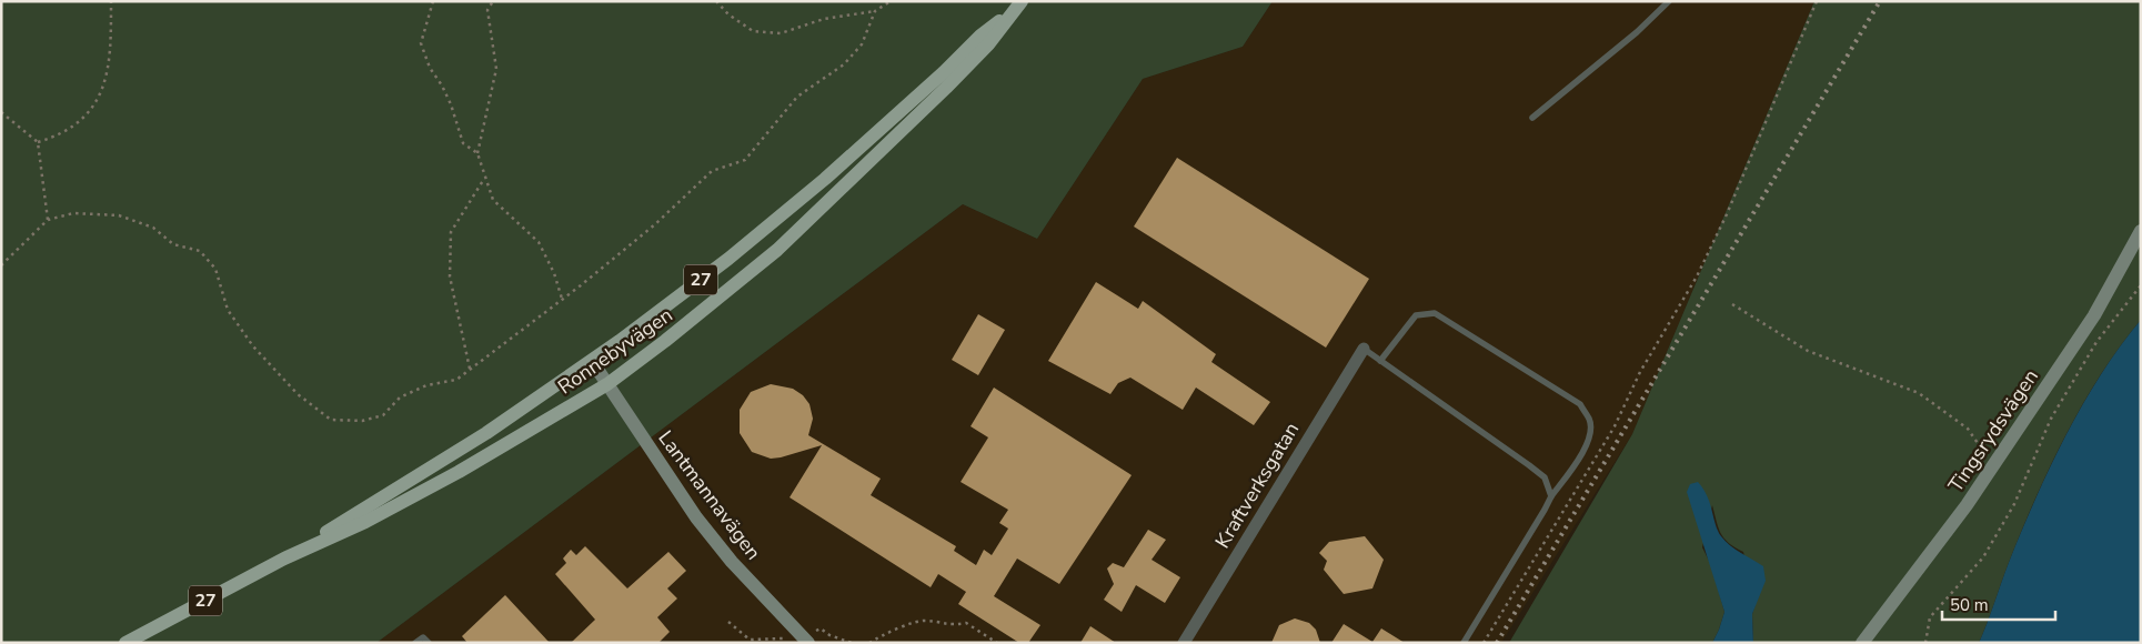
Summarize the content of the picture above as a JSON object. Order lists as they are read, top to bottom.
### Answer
{
  "streets": {
    "main road": ["27", "Ronnebyvägen"],
    "street": ["Tingsrydsvägen", "Kraftverksgatan", "Lantmannavägen"]
  },
  "crossings": [
    ["Ronnebyvägen", "Lantmannavägen"]
  ],
  "scale_bar": "50 m"
}
